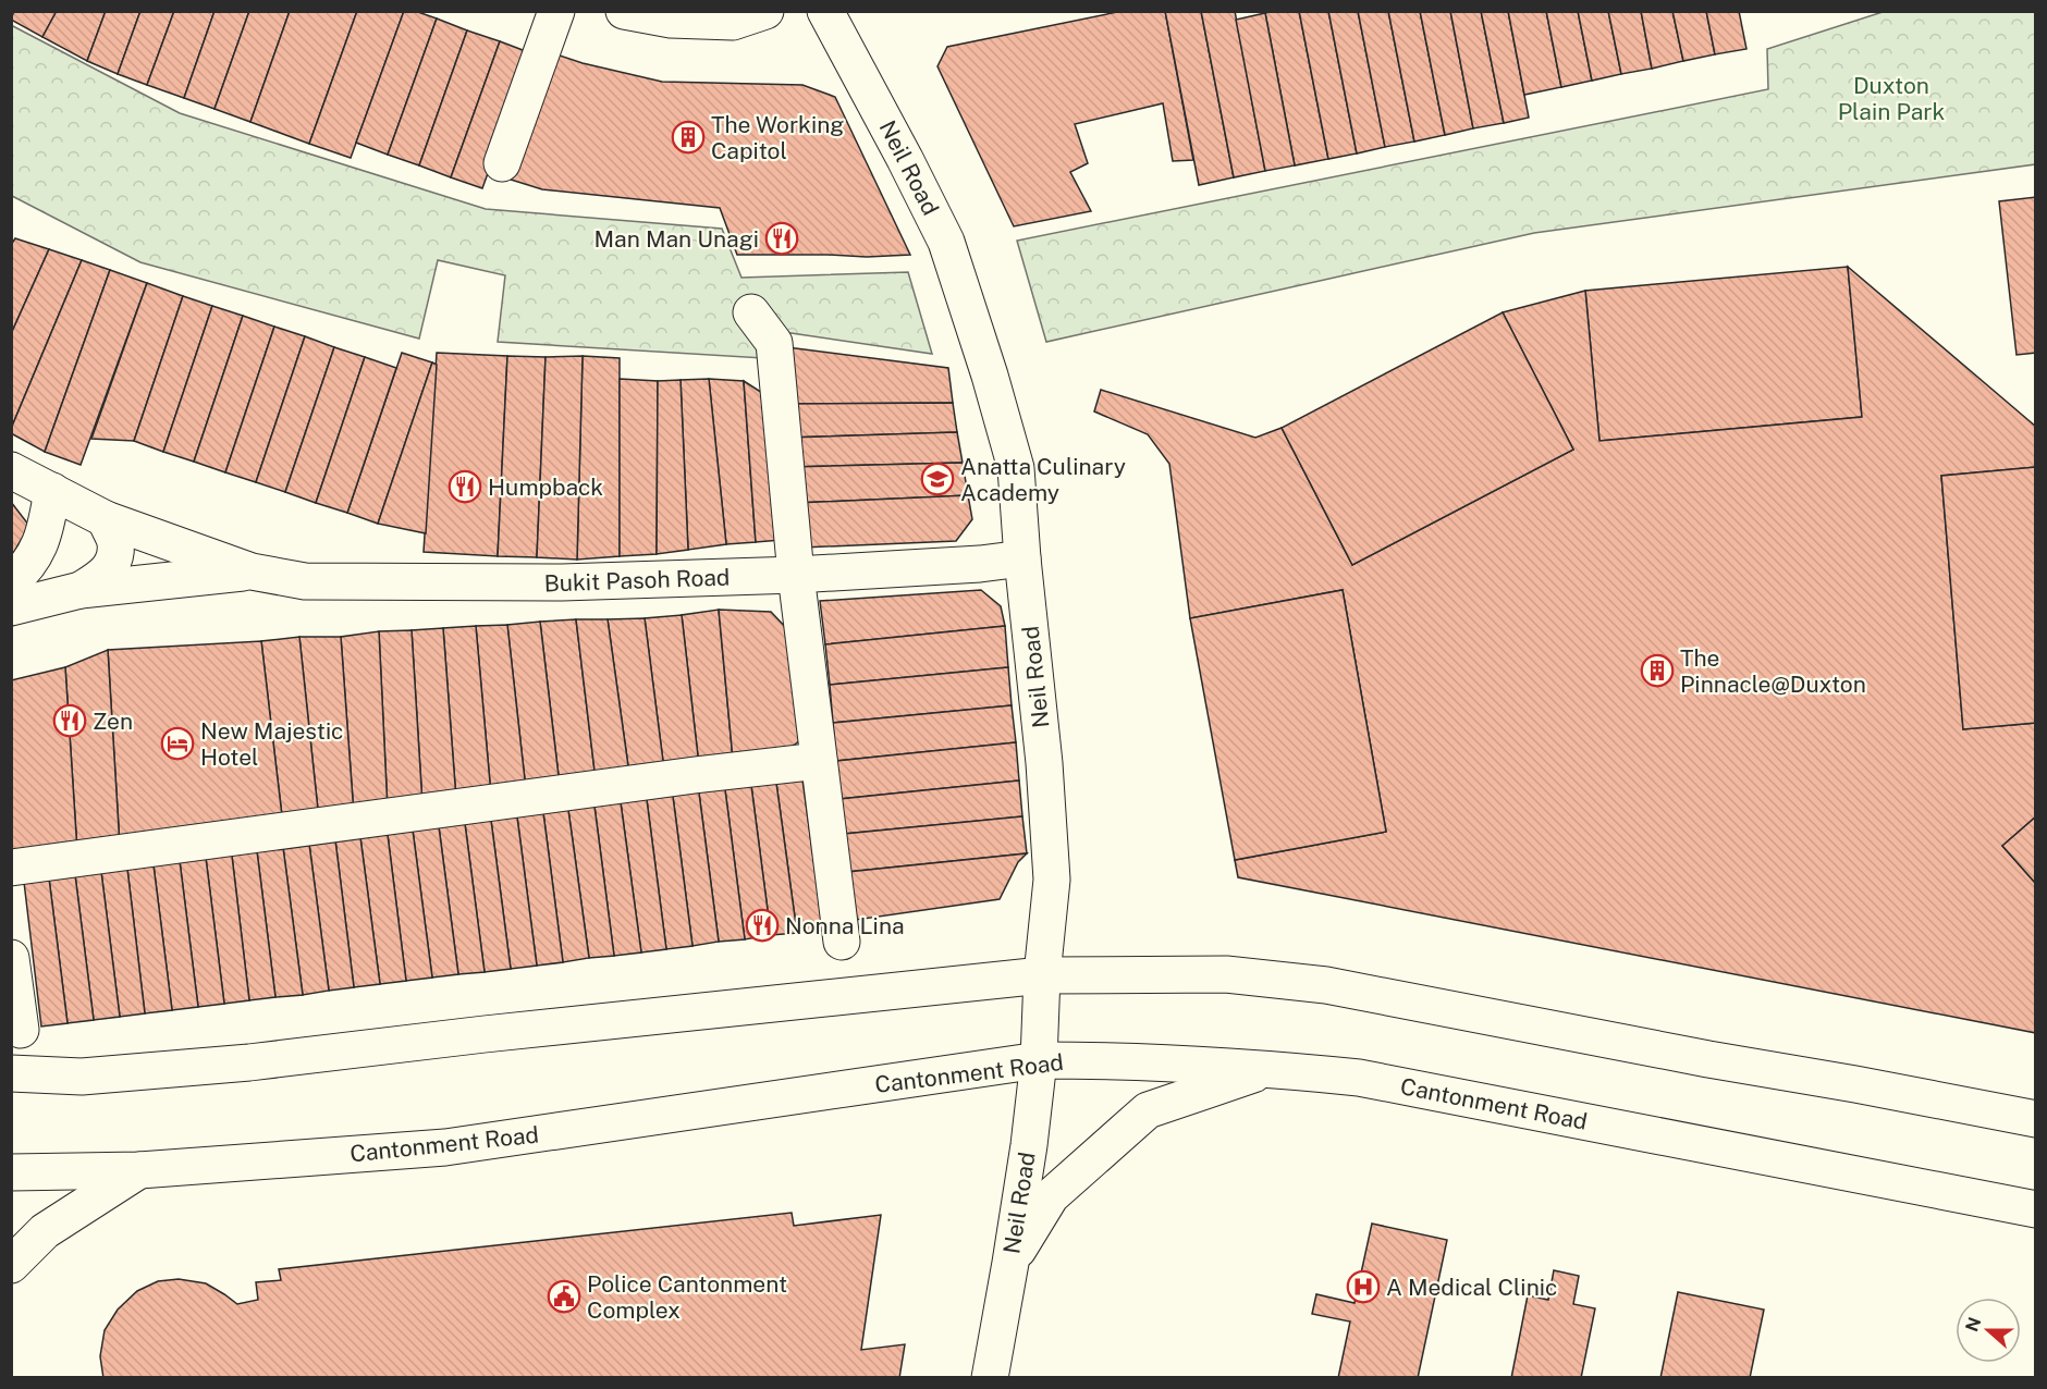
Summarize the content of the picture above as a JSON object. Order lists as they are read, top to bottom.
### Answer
{
  "streets": {
    "main road": ["Neil Road", "Bukit Pasoh Road", "Cantonment Road"]
  },
  "crossings": [
    ["Neil Road", "Bukit Pasoh Road"],
    ["Neil Road", "Cantonment Road"]
  ],
  "parks": ["Duxton Plain Park"],
  "places": {
    "building": ["The Working Capitol", "The Pinnacle@Duxton"],
    "restaurant": [
      "Man Man Unagi",
      "Humpback",
      "Zen",
      "Nonna Lina"
    ],
    "school or university": ["Anatta Culinary Academy"],
    "hotel": ["New Majestic Hotel"],
    "hospital": ["A Medical Clinic"],
    "public building": ["Police Cantonment Complex"]
  },
  "north": "left"
}
